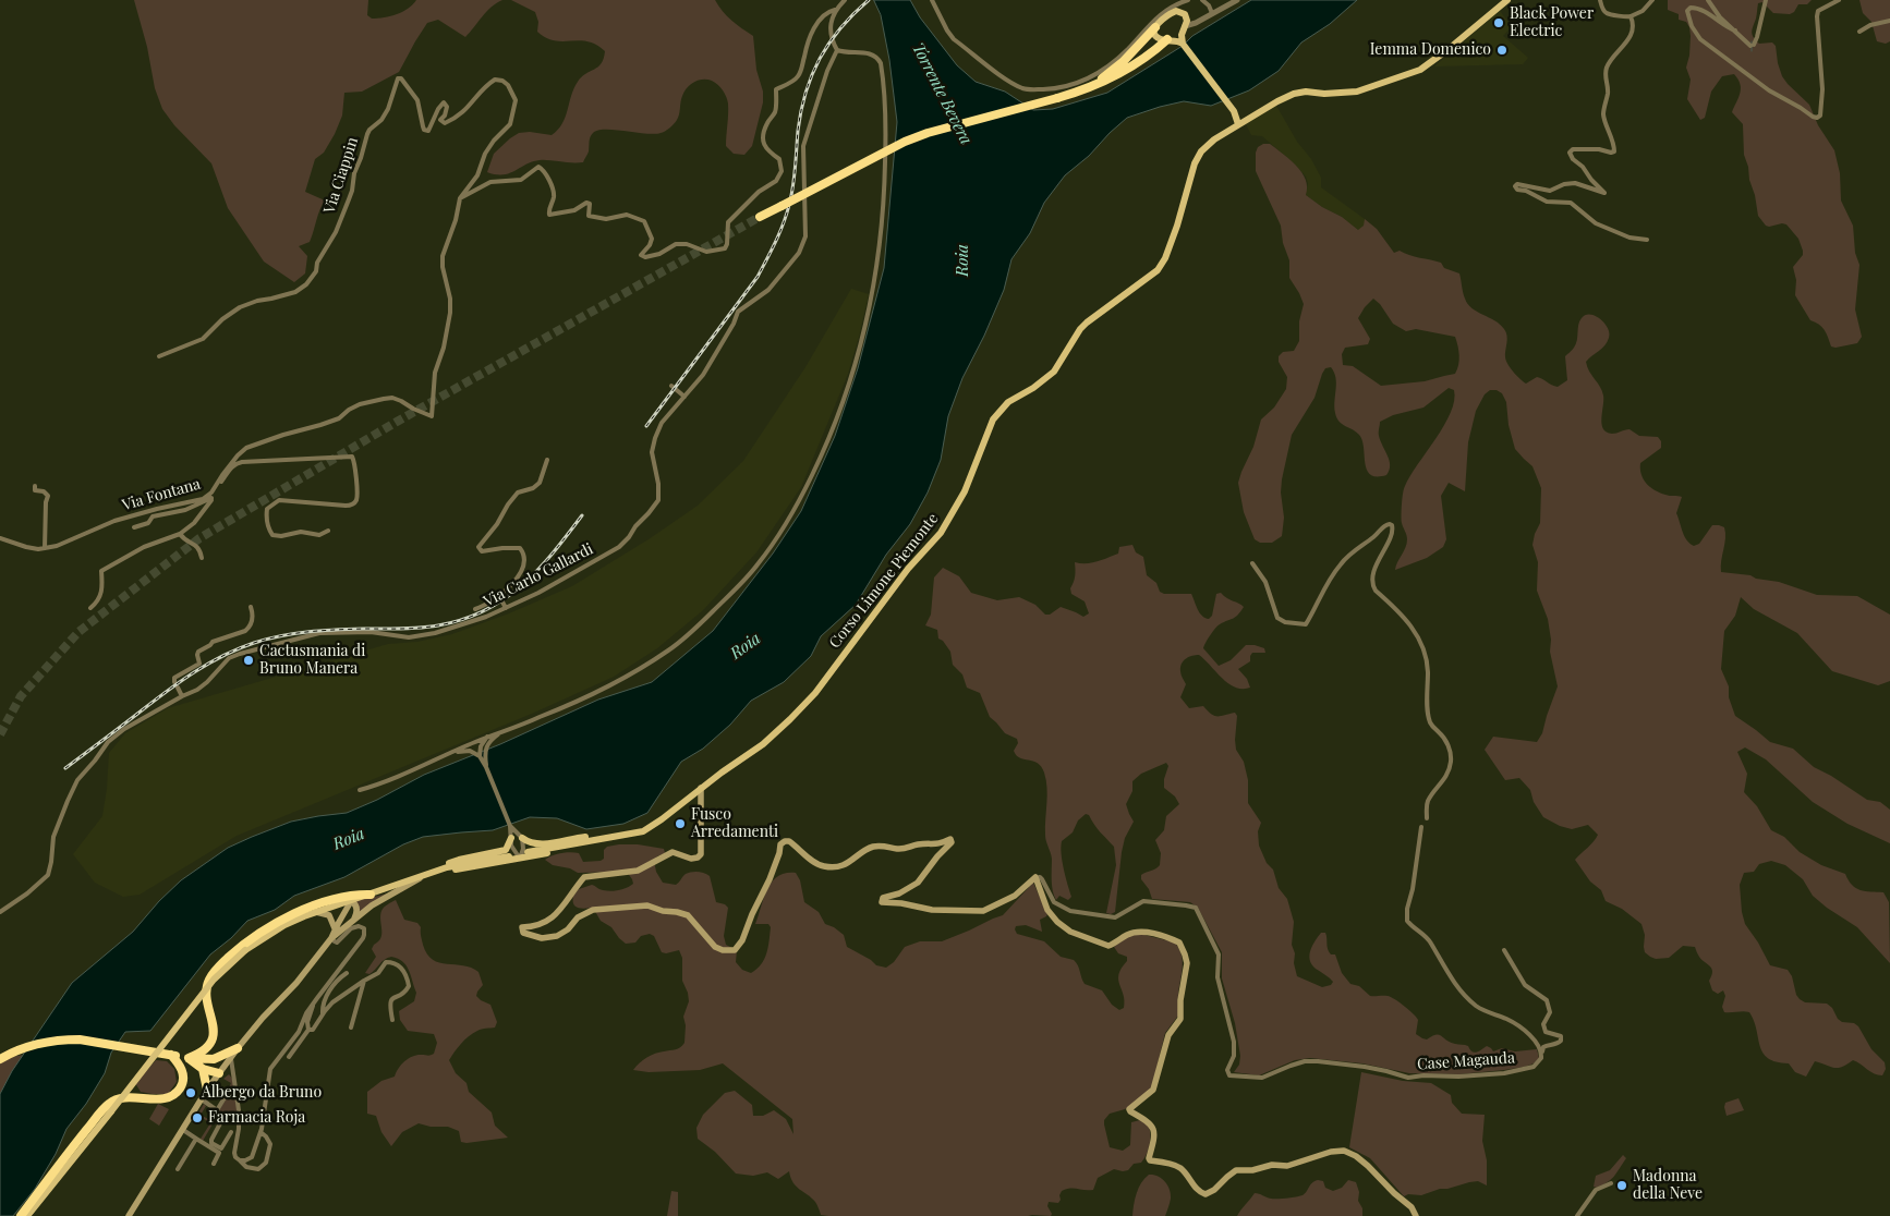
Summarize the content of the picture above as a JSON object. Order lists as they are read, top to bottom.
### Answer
{
  "streets": {
    "main road": ["Corso Limone Piemonte"],
    "street": [
      "Via Ciappin",
      "Via Fontana",
      "Via Carlo Gallardi",
      "Case Magauda"
    ]
  },
  "crossings": [
    ["Via Ciappin", "Via Fontana"]
  ],
  "water": ["Torrente Bevera", "Roia"],
  "places": [
    "Black Power Electric",
    "Iemma Domenico",
    "Cactusmania di Bruno Manera",
    "Fusco Arredamenti",
    "Albergo da Bruno",
    "Farmacia Roja",
    "Madonna della Neve"
  ]
}
